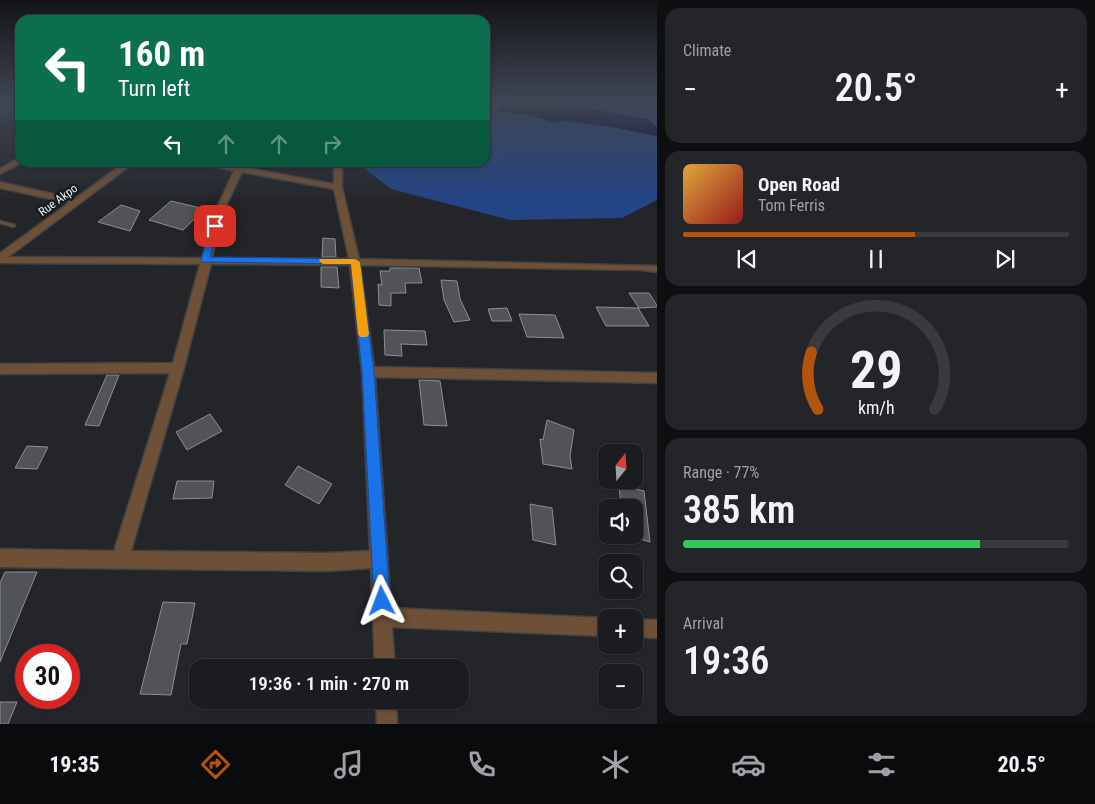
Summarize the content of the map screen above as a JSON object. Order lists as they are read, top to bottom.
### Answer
{
  "streets": {
    "street": ["Rue Akpo"]
  },
  "north": "top",
  "page": {
    "tile": [
      "Climate",
      ["Range · 77%", "385 km"],
      ["Arrival", "19:36"]
    ],
    "turn": ["160 m", "Turn left"],
    "heat": ["−", "20.5°", "+"],
    "song": ["Open Road", "Tom Ferris"],
    "map_buttons": ["+", "−"],
    "limit": "30",
    "trip": "19:36 · 1 min · 270 m",
    "tabs": ["19:35", "20.5°"],
    "gauge": ["29", "km/h"]
  }
}
